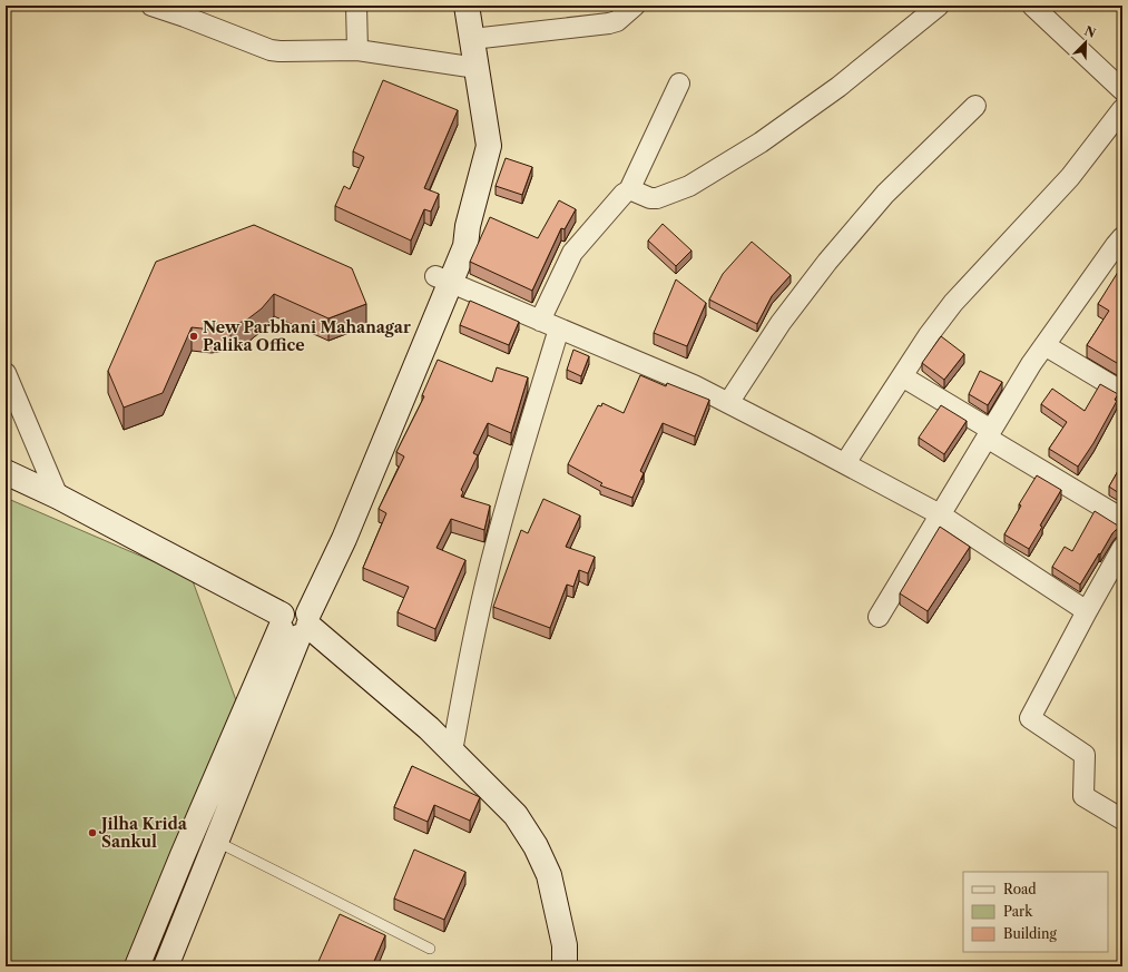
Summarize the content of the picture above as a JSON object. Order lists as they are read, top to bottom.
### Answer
{
  "places": ["New Parbhani Mahanagar Palika Office", "Jilha Krida Sankul"],
  "legend": ["Road", "Park", "Building"],
  "north": "top right"
}
